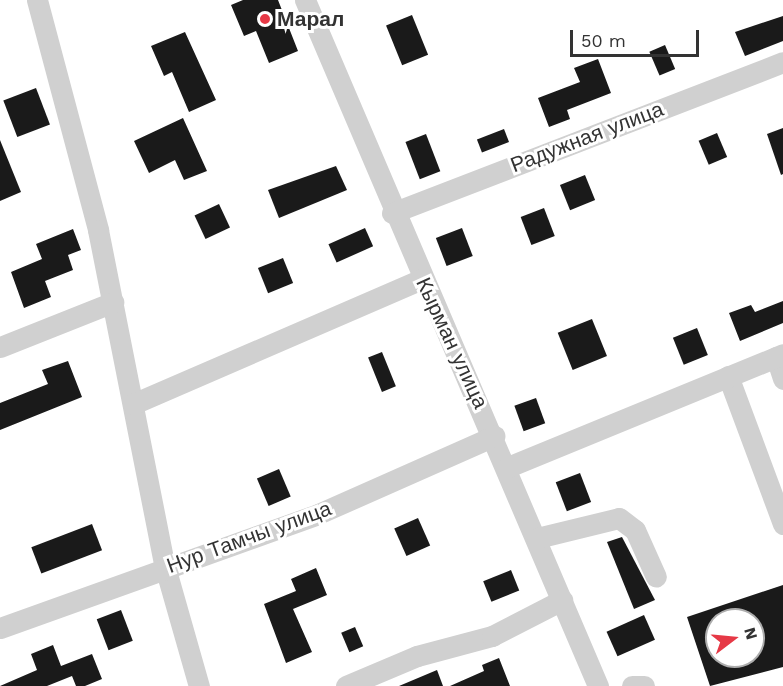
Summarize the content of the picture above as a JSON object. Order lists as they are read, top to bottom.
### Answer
{
  "streets": {
    "street": ["Радужная улица", "Кырман улица", "Нур Тамчы улица"]
  },
  "crossings": [
    ["Радужная улица", "Кырман улица"],
    ["Кырман улица", "Нур Тамчы улица"]
  ],
  "places": ["Марал"],
  "scale_bar": "50 m",
  "north": "right"
}
